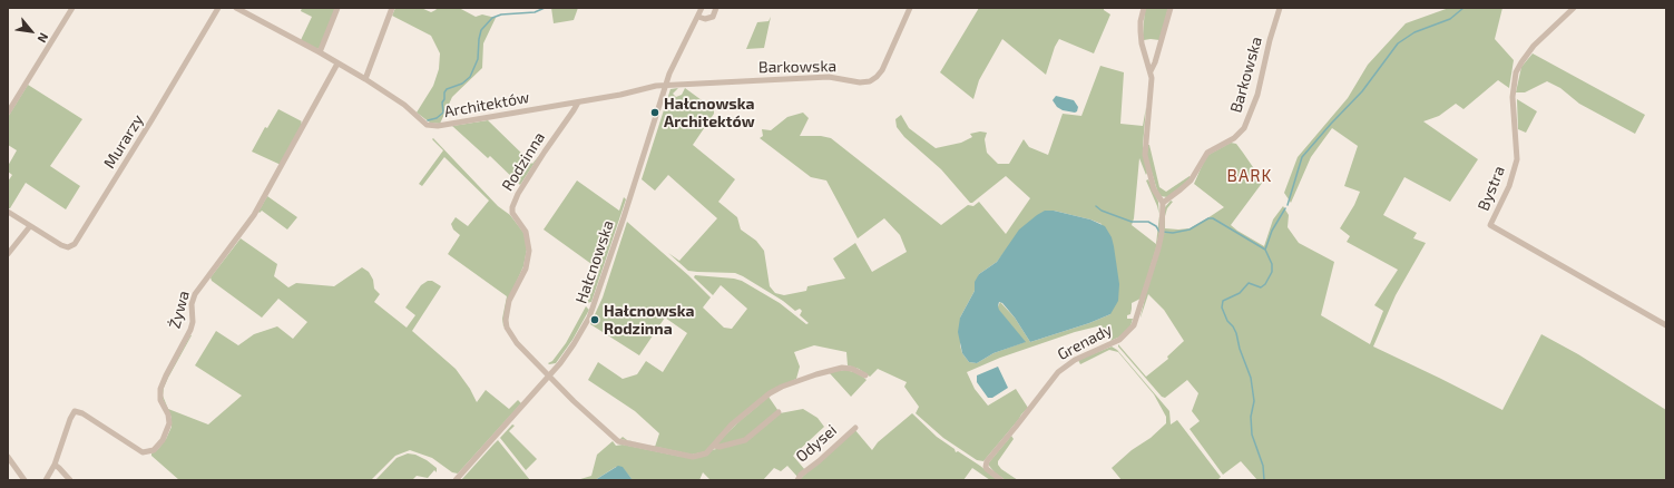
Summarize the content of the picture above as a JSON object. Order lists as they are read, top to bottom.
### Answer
{
  "streets": {
    "street": [
      "Barkowska",
      "Architektów",
      "Murarzy",
      "Rodzinna",
      "Bystra",
      "Hałcnowska",
      "Żywa",
      "Grenady",
      "Odysei"
    ]
  },
  "crossings": [
    ["Barkowska", "Architektów"],
    ["Barkowska", "Hałcnowska"],
    ["Barkowska", "Grenady"],
    ["Architektów", "Rodzinna"],
    ["Architektów", "Hałcnowska"],
    ["Architektów", "Żywa"],
    ["Rodzinna", "Hałcnowska"]
  ],
  "districts": ["BARK"],
  "places": ["Hałcnowska Architektów", "Hałcnowska Rodzinna"],
  "north": "bottom right"
}
